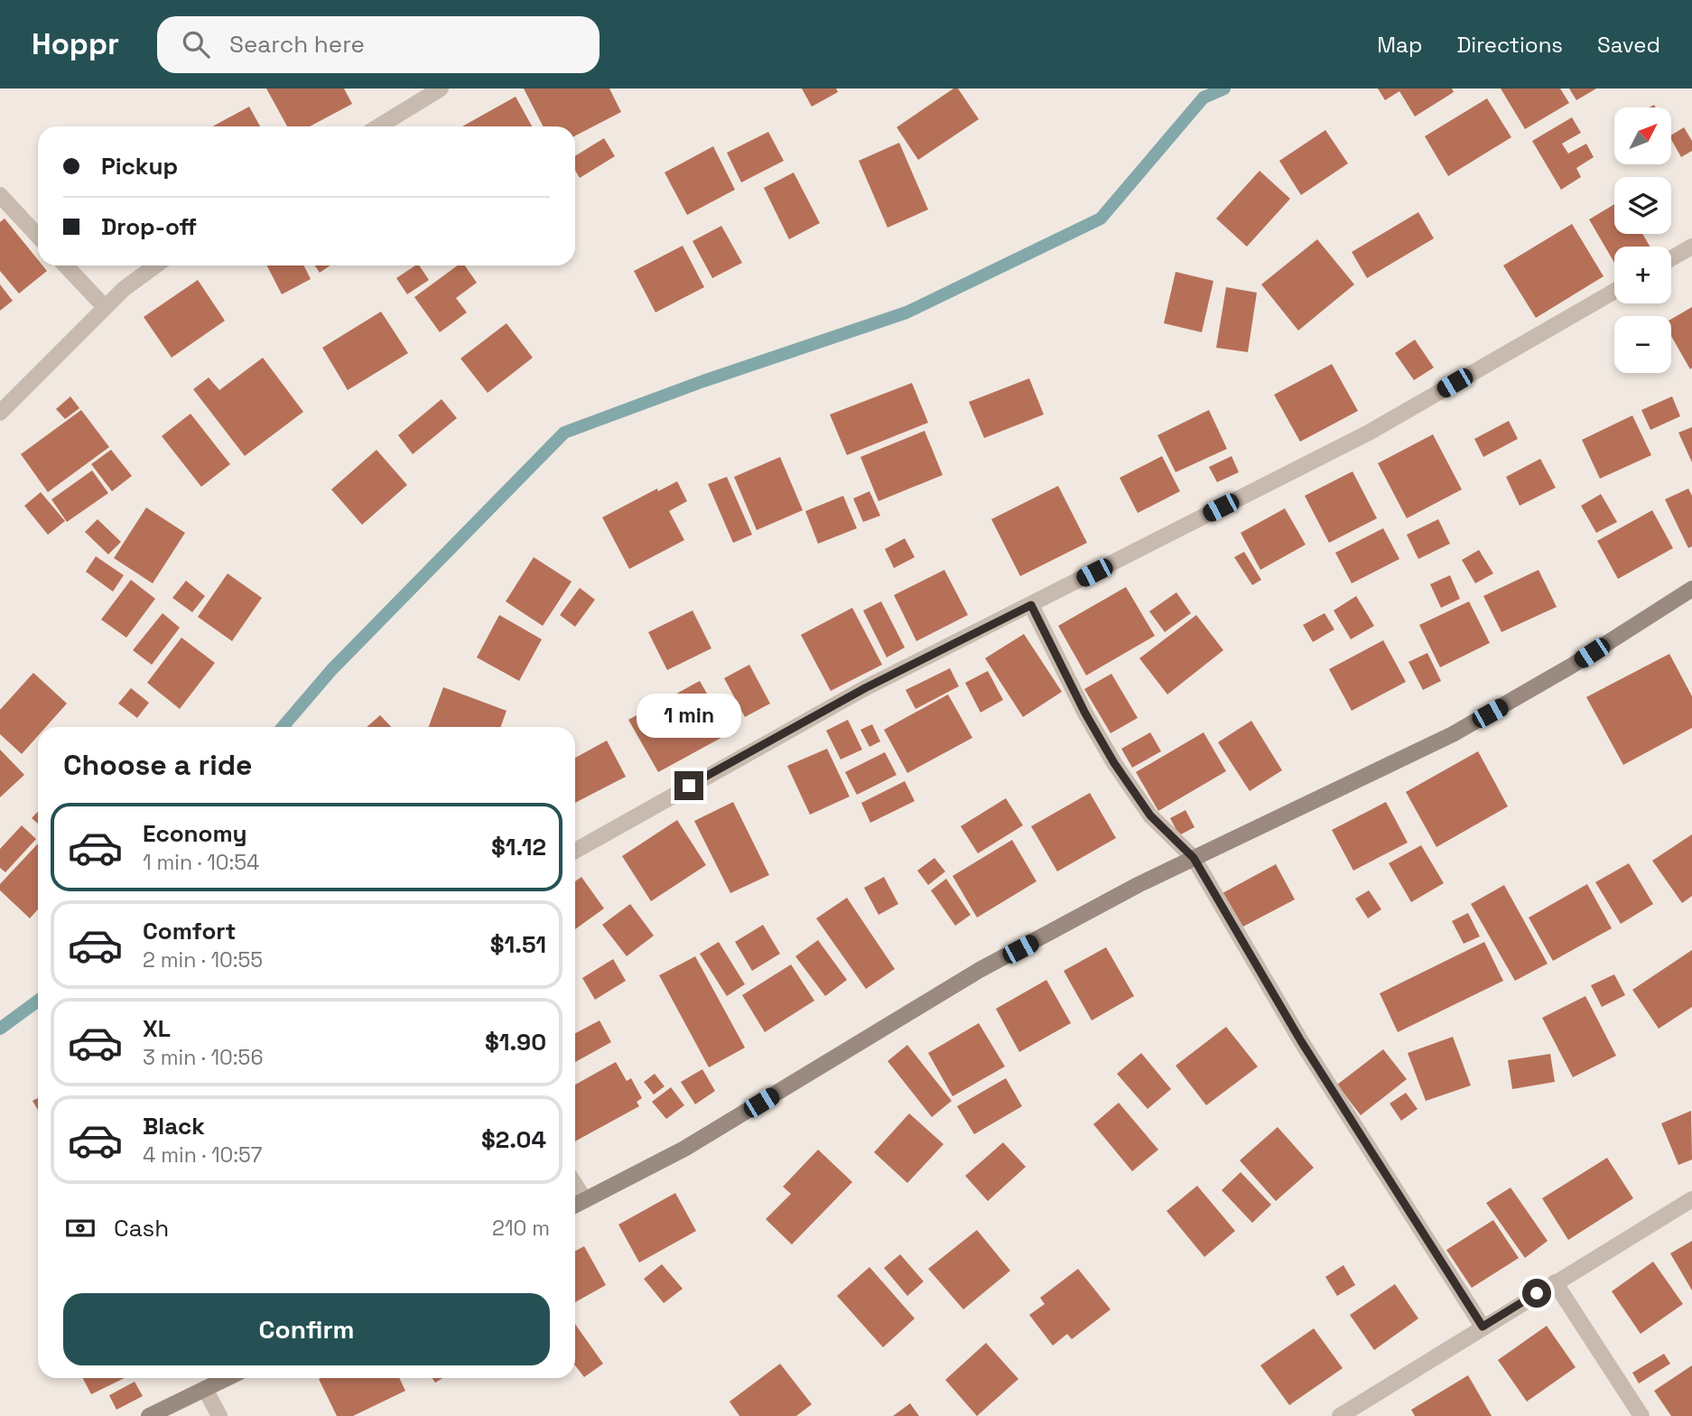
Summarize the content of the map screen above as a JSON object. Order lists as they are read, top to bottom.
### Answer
{
  "north": "top right",
  "page": {
    "header": "Hoppr",
    "search": "Search here",
    "nav": ["Map", "Directions", "Saved"],
    "map_buttons": ["+", "−"],
    "banner": ["Pickup", "Drop-off"],
    "bubble": "1 min",
    "heading": "Choose a ride",
    "list": [
      {
        "name": "Economy",
        "note": "1 min · 10:54",
        "value": "$1.12"
      },
      {
        "name": "Comfort",
        "note": "2 min · 10:55",
        "value": "$1.51"
      },
      {
        "name": "XL",
        "note": "3 min · 10:56",
        "value": "$1.90"
      },
      {
        "name": "Black",
        "note": "4 min · 10:57",
        "value": "$2.04"
      }
    ],
    "pay": ["Cash", "210 m"],
    "buttons": "Confirm"
  }
}
